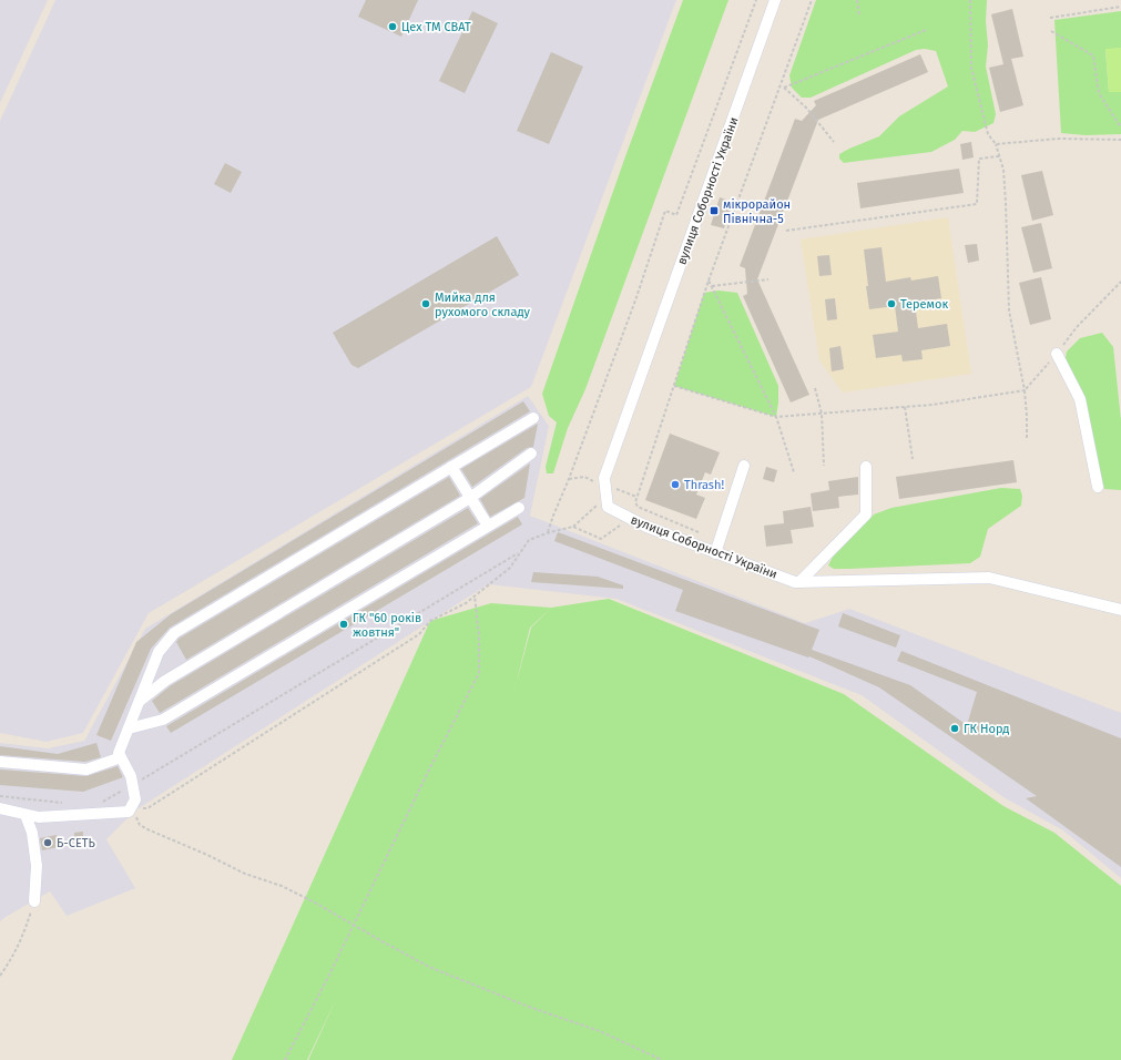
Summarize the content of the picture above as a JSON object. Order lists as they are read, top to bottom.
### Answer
{
  "streets": {
    "street": ["вулиця Соборності України"]
  },
  "places": {
    "other": [
      "Цех ТМ СВАТ",
      "Мийка для рухомого складу",
      "Теремок",
      "Thrash!",
      "ГК \"60 років жовтня\"",
      "ГК Норд",
      "Б-СЕТЬ"
    ],
    "transit": ["мікрорайон Північна-5"]
  }
}
